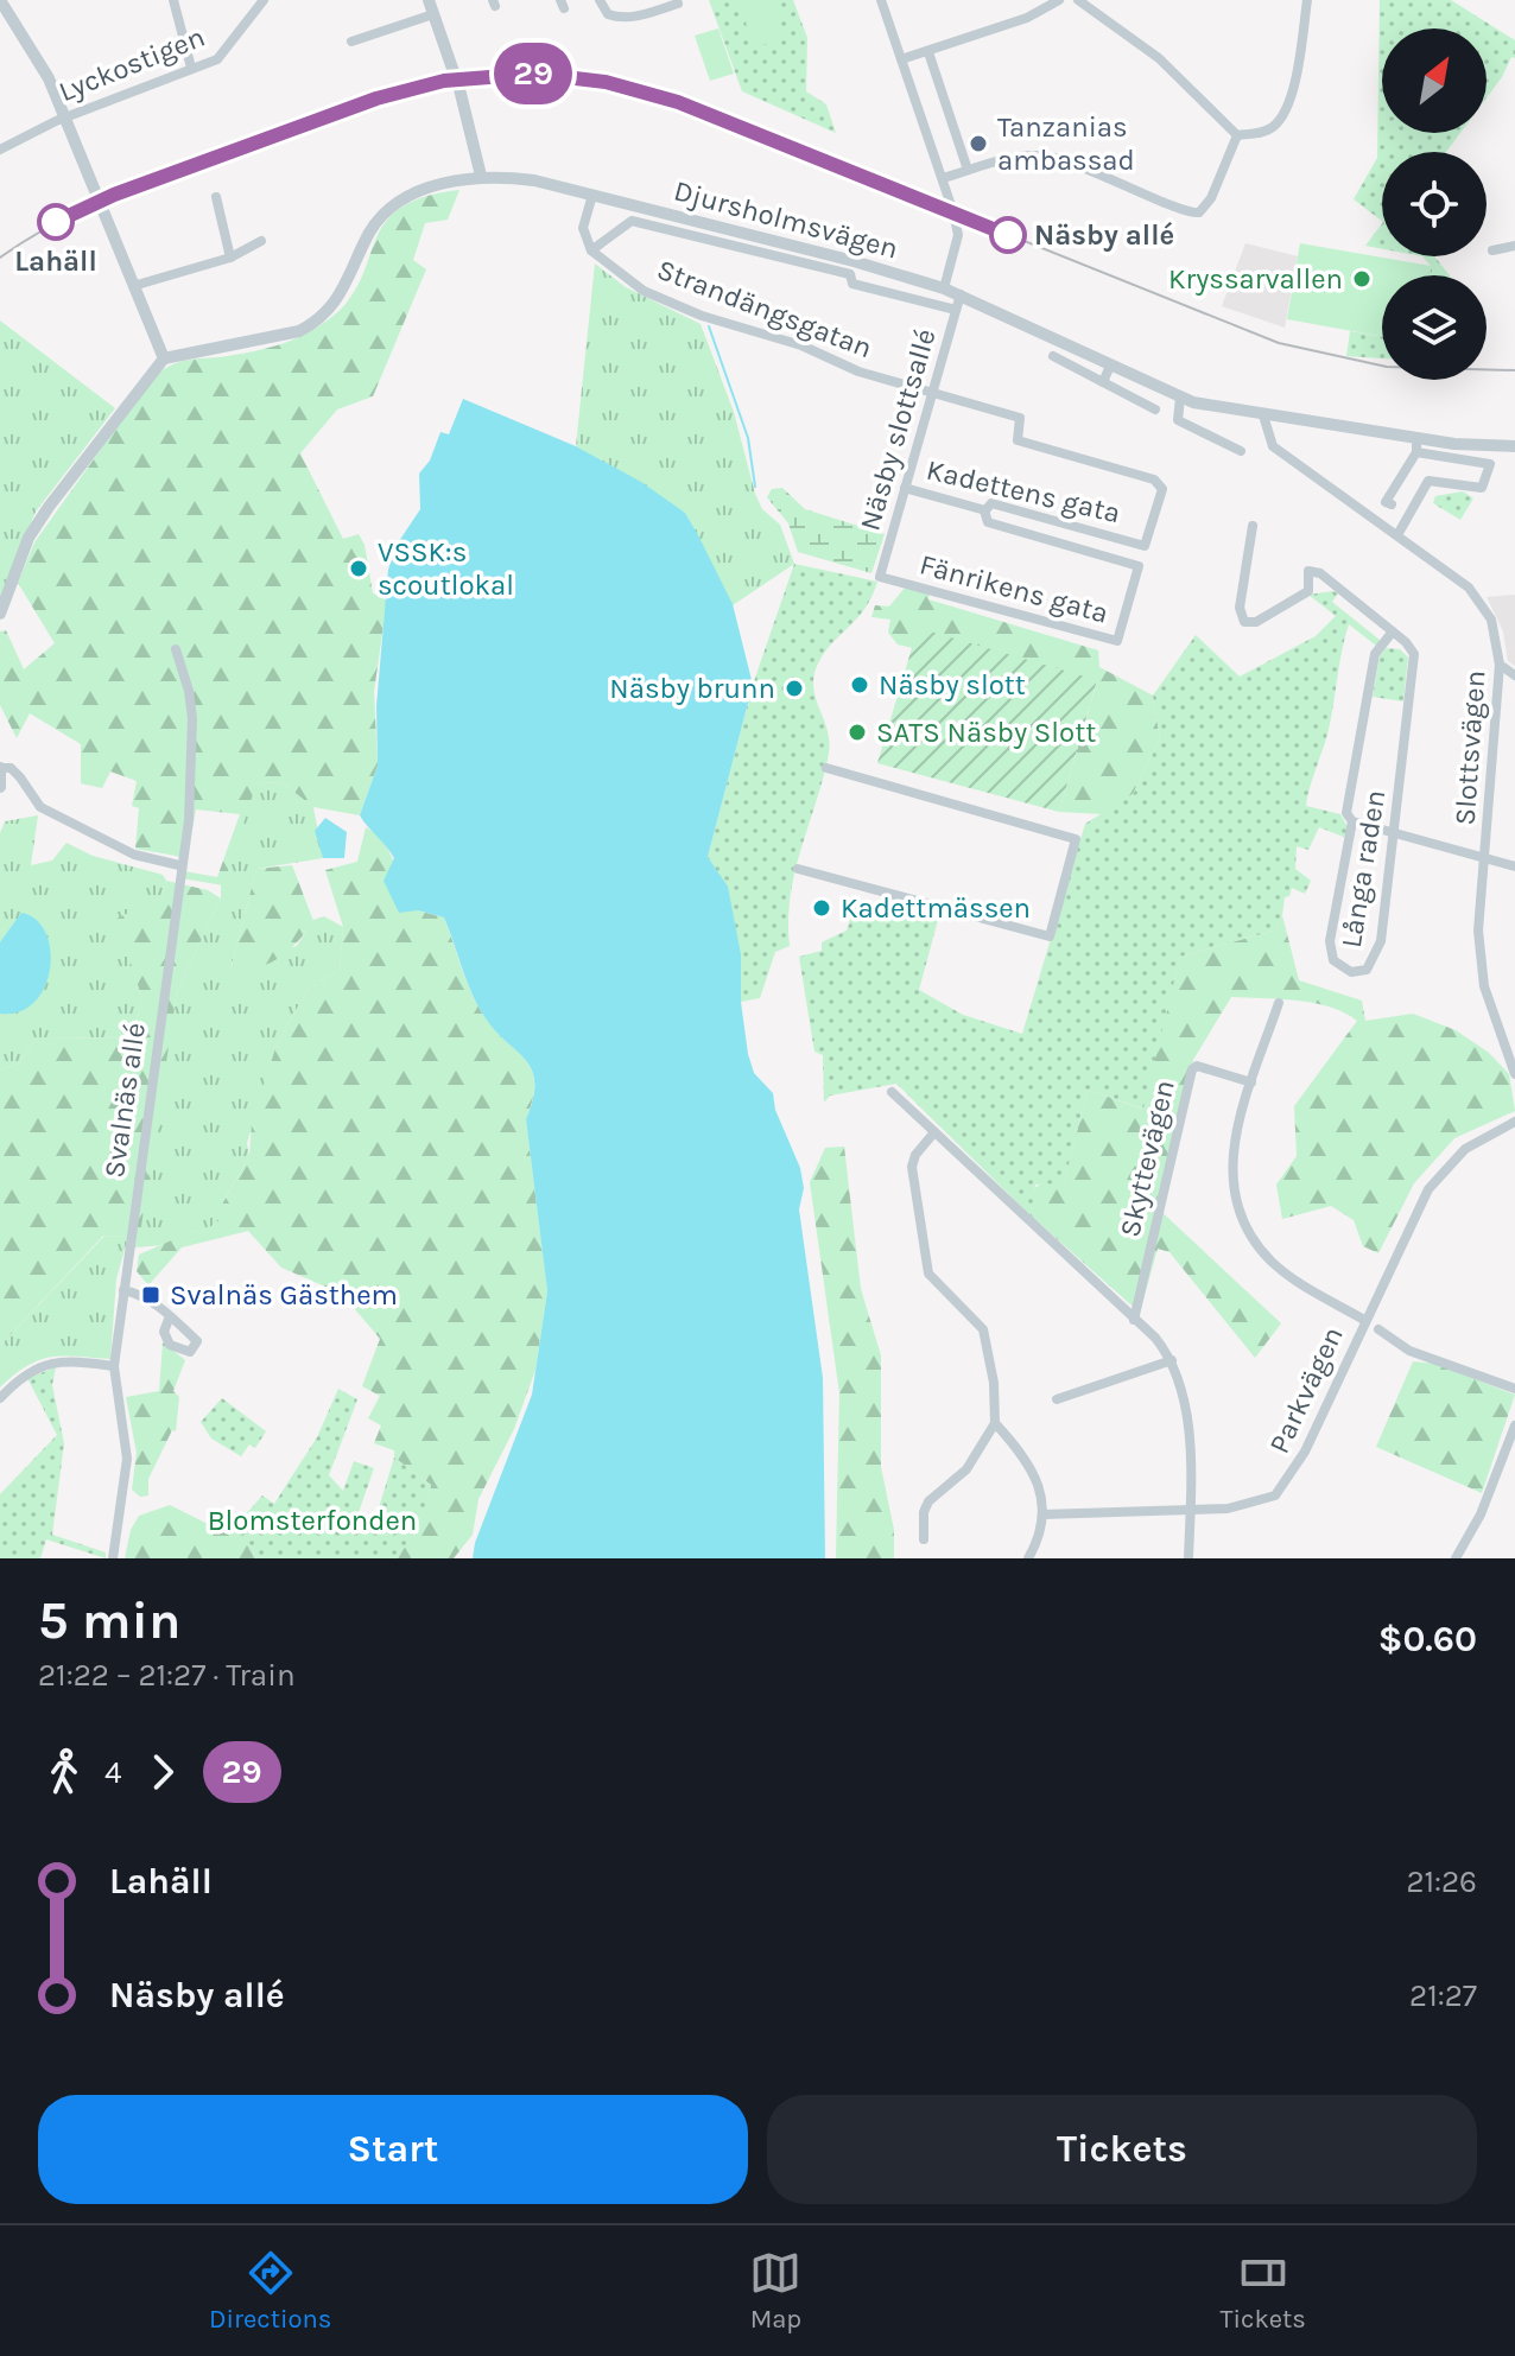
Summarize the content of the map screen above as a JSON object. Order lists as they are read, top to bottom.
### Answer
{
  "streets": {
    "street": [
      "Lyckostigen",
      "Djursholmsvägen",
      "Strandängsgatan",
      "Näsby slottsallé",
      "Kadettens gata",
      "Fänrikens gata",
      "Slottsvägen",
      "Långa raden",
      "Svalnäs allé",
      "Skyttevägen",
      "Parkvägen"
    ]
  },
  "crossings": [
    ["Djursholmsvägen", "Näsby slottsallé"],
    ["Djursholmsvägen", "Slottsvägen"],
    ["Strandängsgatan", "Näsby slottsallé"],
    ["Strandängsgatan", "Kadettens gata"],
    ["Näsby slottsallé", "Kadettens gata"],
    ["Näsby slottsallé", "Fänrikens gata"],
    ["Kadettens gata", "Fänrikens gata"]
  ],
  "parks": ["Blomsterfonden"],
  "places": {
    "other": [
      "Tanzanias ambassad",
      "Lahäll",
      "Näsby allé",
      "Kryssarvallen",
      "VSSK:s scoutlokal",
      "Näsby slott",
      "Näsby brunn",
      "SATS Näsby Slott",
      "Kadettmässen"
    ],
    "transit": ["Svalnäs Gästhem"]
  },
  "north": "top right",
  "page": {
    "on_map": "29",
    "heading": ["5 min", "21:22 – 21:27 · Train", "$0.60"],
    "legs": ["4", "29"],
    "list": [
      {
        "name": "Lahäll",
        "value": "21:26"
      },
      {
        "name": "Näsby allé",
        "value": "21:27"
      }
    ],
    "buttons": ["Start", "Tickets"],
    "tabs": ["Directions", "Map", "Tickets"]
  }
}
